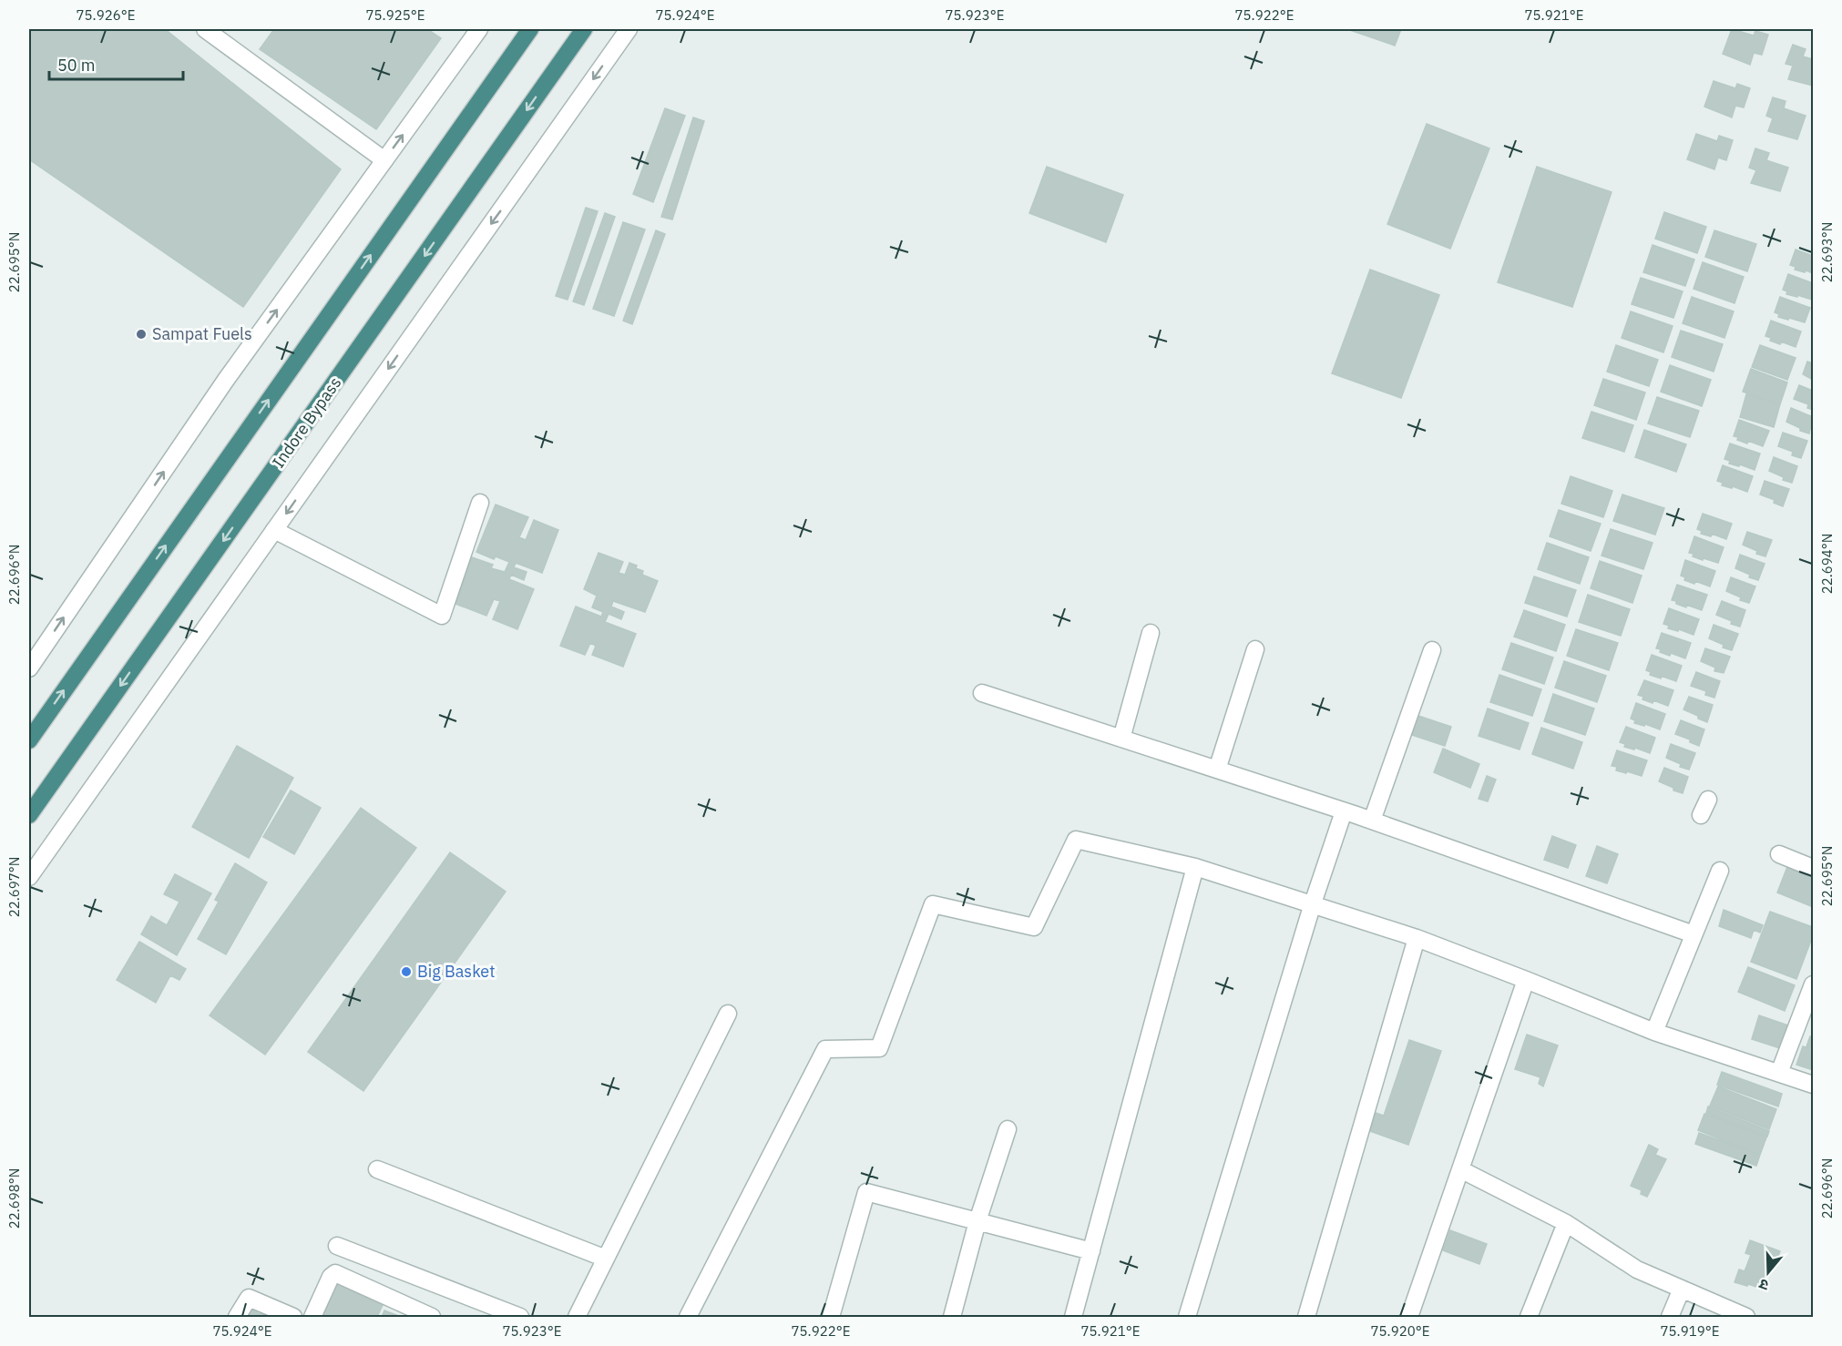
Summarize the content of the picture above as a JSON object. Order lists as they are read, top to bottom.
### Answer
{
  "streets": {
    "highway": ["Indore Bypass"]
  },
  "places": ["Sampat Fuels", "Big Basket"],
  "scale_bar": "50 m",
  "north": "bottom",
  "coordinates": [
    "75.926°E",
    "75.925°E",
    "75.924°E",
    "75.923°E",
    "75.922°E",
    "75.921°E",
    "22.693°N",
    "22.695°N",
    "22.694°N",
    "22.696°N",
    "22.697°N",
    "22.698°N",
    "75.920°E",
    "75.919°E"
  ]
}
